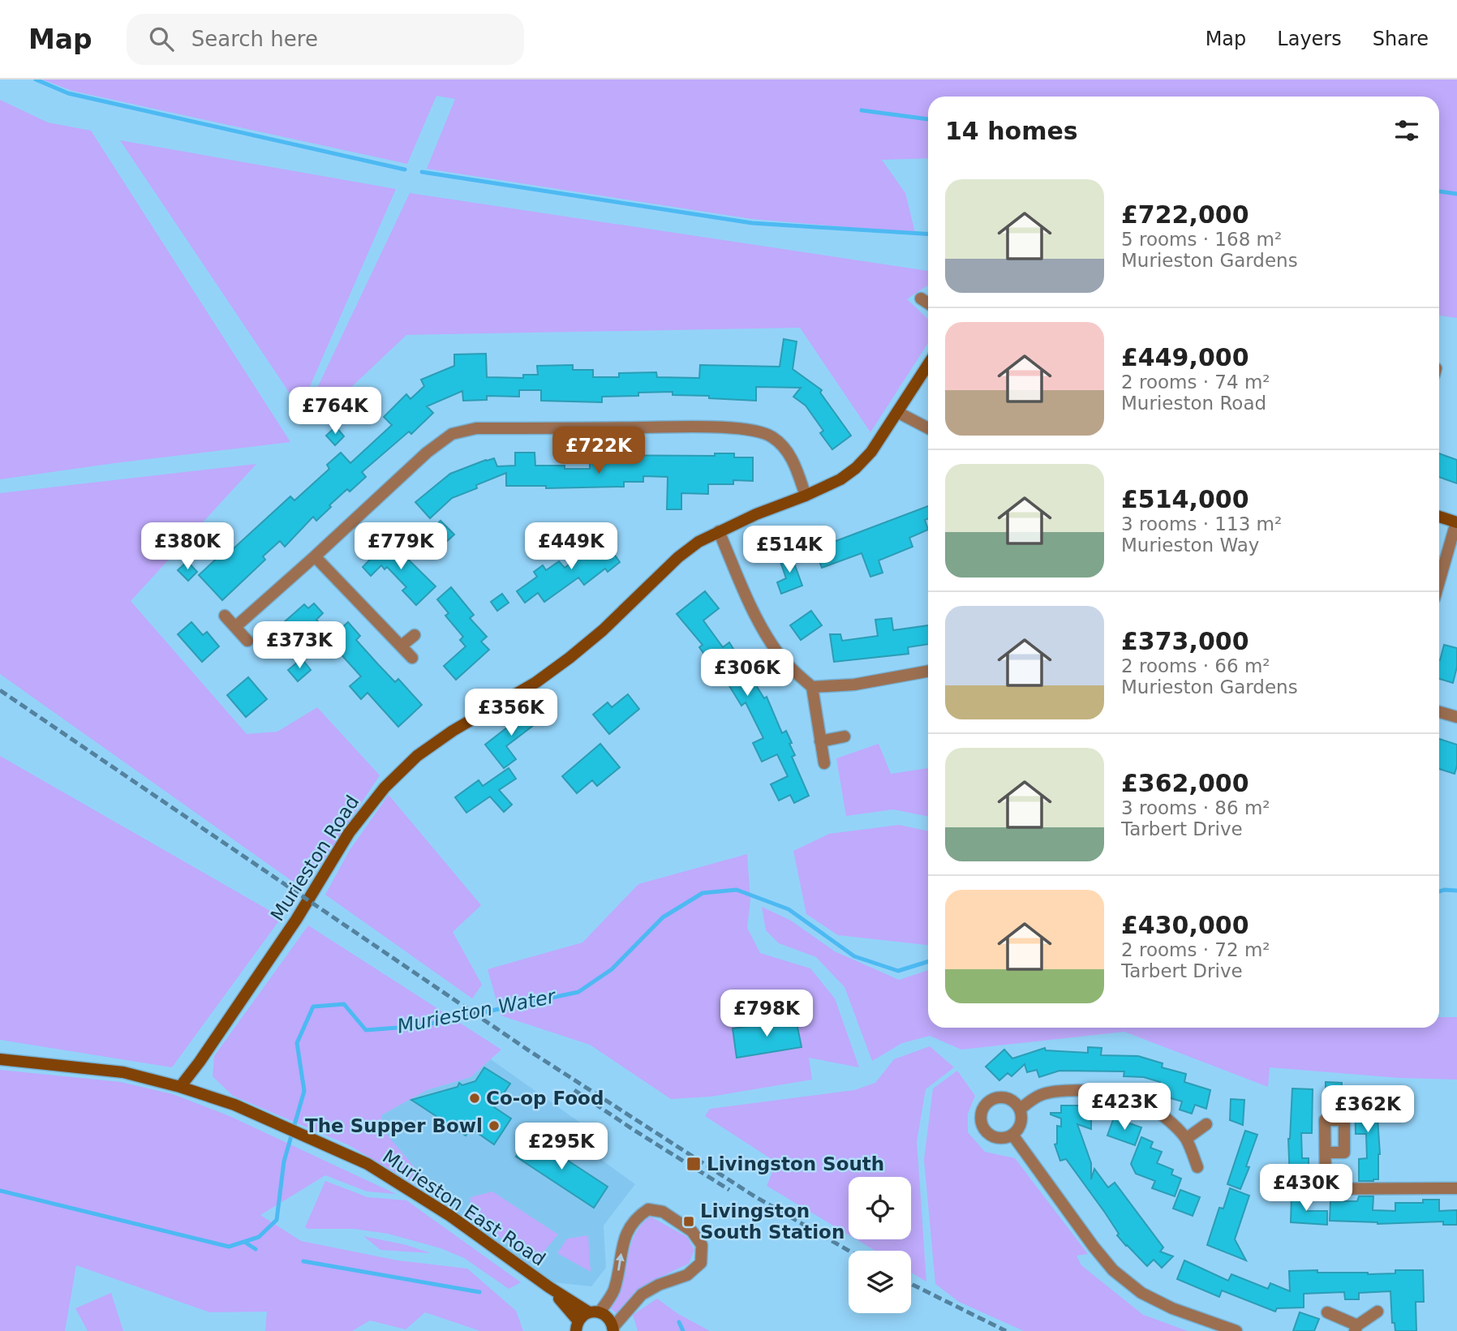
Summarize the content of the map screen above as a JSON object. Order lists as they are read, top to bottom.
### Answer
{
  "streets": {
    "street": ["Murieston Road", "Murieston East Road"]
  },
  "crossings": [
    ["Murieston Road", "Murieston East Road"]
  ],
  "water": ["Murieston Water"],
  "places": {
    "other": ["Co-op Food", "The Supper Bowl"],
    "transit": ["Livingston South", "Livingston South Station"]
  },
  "page": {
    "header": "Map",
    "search": "Search here",
    "nav": ["Map", "Layers", "Share"],
    "heading": "14 homes",
    "list": [
      {
        "name": "£722,000",
        "note": "5 rooms · 168 m² · Murieston Gardens"
      },
      {
        "name": "£449,000",
        "note": "2 rooms · 74 m² · Murieston Road"
      },
      {
        "name": "£514,000",
        "note": "3 rooms · 113 m² · Murieston Way"
      },
      {
        "name": "£373,000",
        "note": "2 rooms · 66 m² · Murieston Gardens"
      },
      {
        "name": "£362,000",
        "note": "3 rooms · 86 m² · Tarbert Drive"
      },
      {
        "name": "£430,000",
        "note": "2 rooms · 72 m² · Tarbert Drive"
      }
    ],
    "price": [
      "£764K",
      "£722K",
      "£380K",
      "£779K",
      "£449K",
      "£514K",
      "£373K",
      "£306K",
      "£356K",
      "£798K",
      "£423K",
      "£362K",
      "£295K",
      "£430K"
    ]
  }
}
